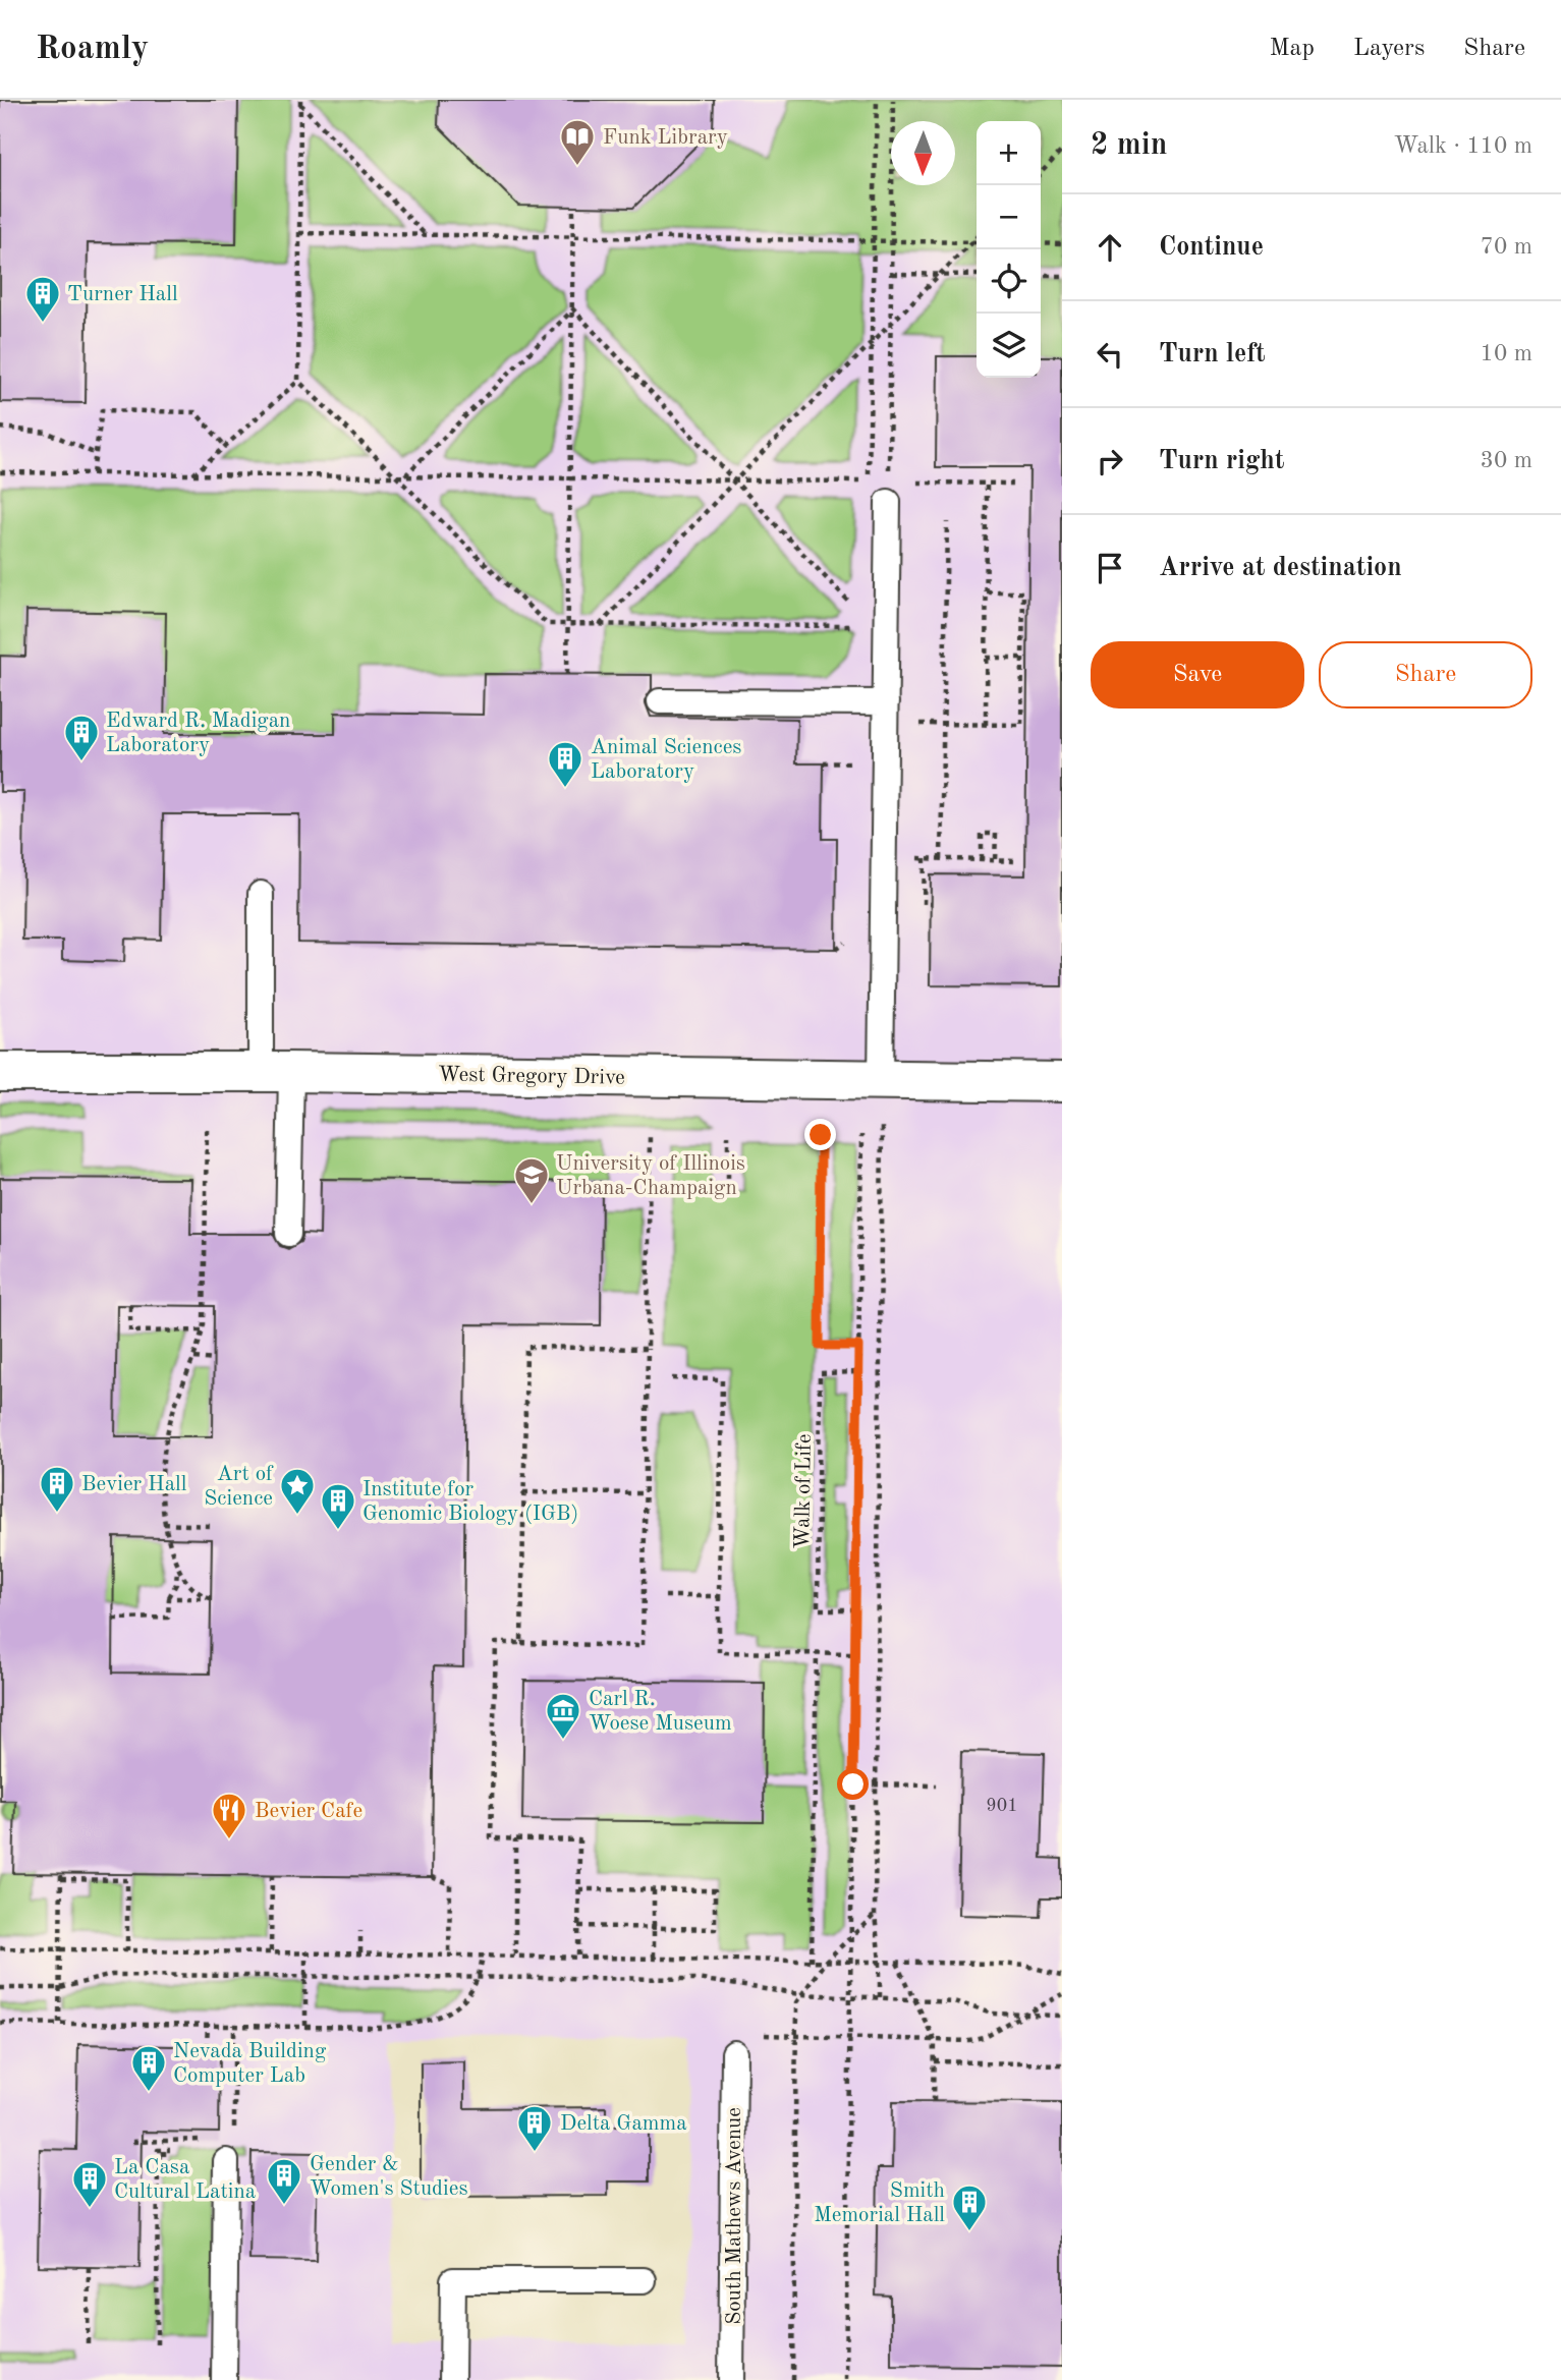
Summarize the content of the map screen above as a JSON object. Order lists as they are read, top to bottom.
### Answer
{
  "streets": {
    "street": ["West Gregory Drive"],
    "lane": ["South Mathews Avenue"],
    "path": ["Walk of Life"]
  },
  "places": {
    "library": ["Funk Library"],
    "building": [
      "Turner Hall",
      "Edward R. Madigan Laboratory",
      "Animal Sciences Laboratory",
      "Bevier Hall",
      "Institute for Genomic Biology (IGB)",
      "Nevada Building Computer Lab",
      "Delta Gamma",
      "Gender & Women's Studies",
      "La Casa Cultural Latina",
      "Smith Memorial Hall"
    ],
    "school or university": ["University of Illinois Urbana-Champaign"],
    "place": ["Art of Science"],
    "museum": ["Carl R. Woese Museum"],
    "restaurant": ["Bevier Cafe"]
  },
  "house_numbers": ["901"],
  "north": "bottom",
  "page": {
    "header": "Roamly",
    "nav": ["Map", "Layers", "Share"],
    "heading": ["2 min", "Walk · 110 m"],
    "map_buttons": ["+", "−"],
    "list": [
      ["Continue", "70 m"],
      ["Turn left", "10 m"],
      ["Turn right", "30 m"],
      "Arrive at destination"
    ],
    "buttons": ["Save", "Share"]
  }
}
